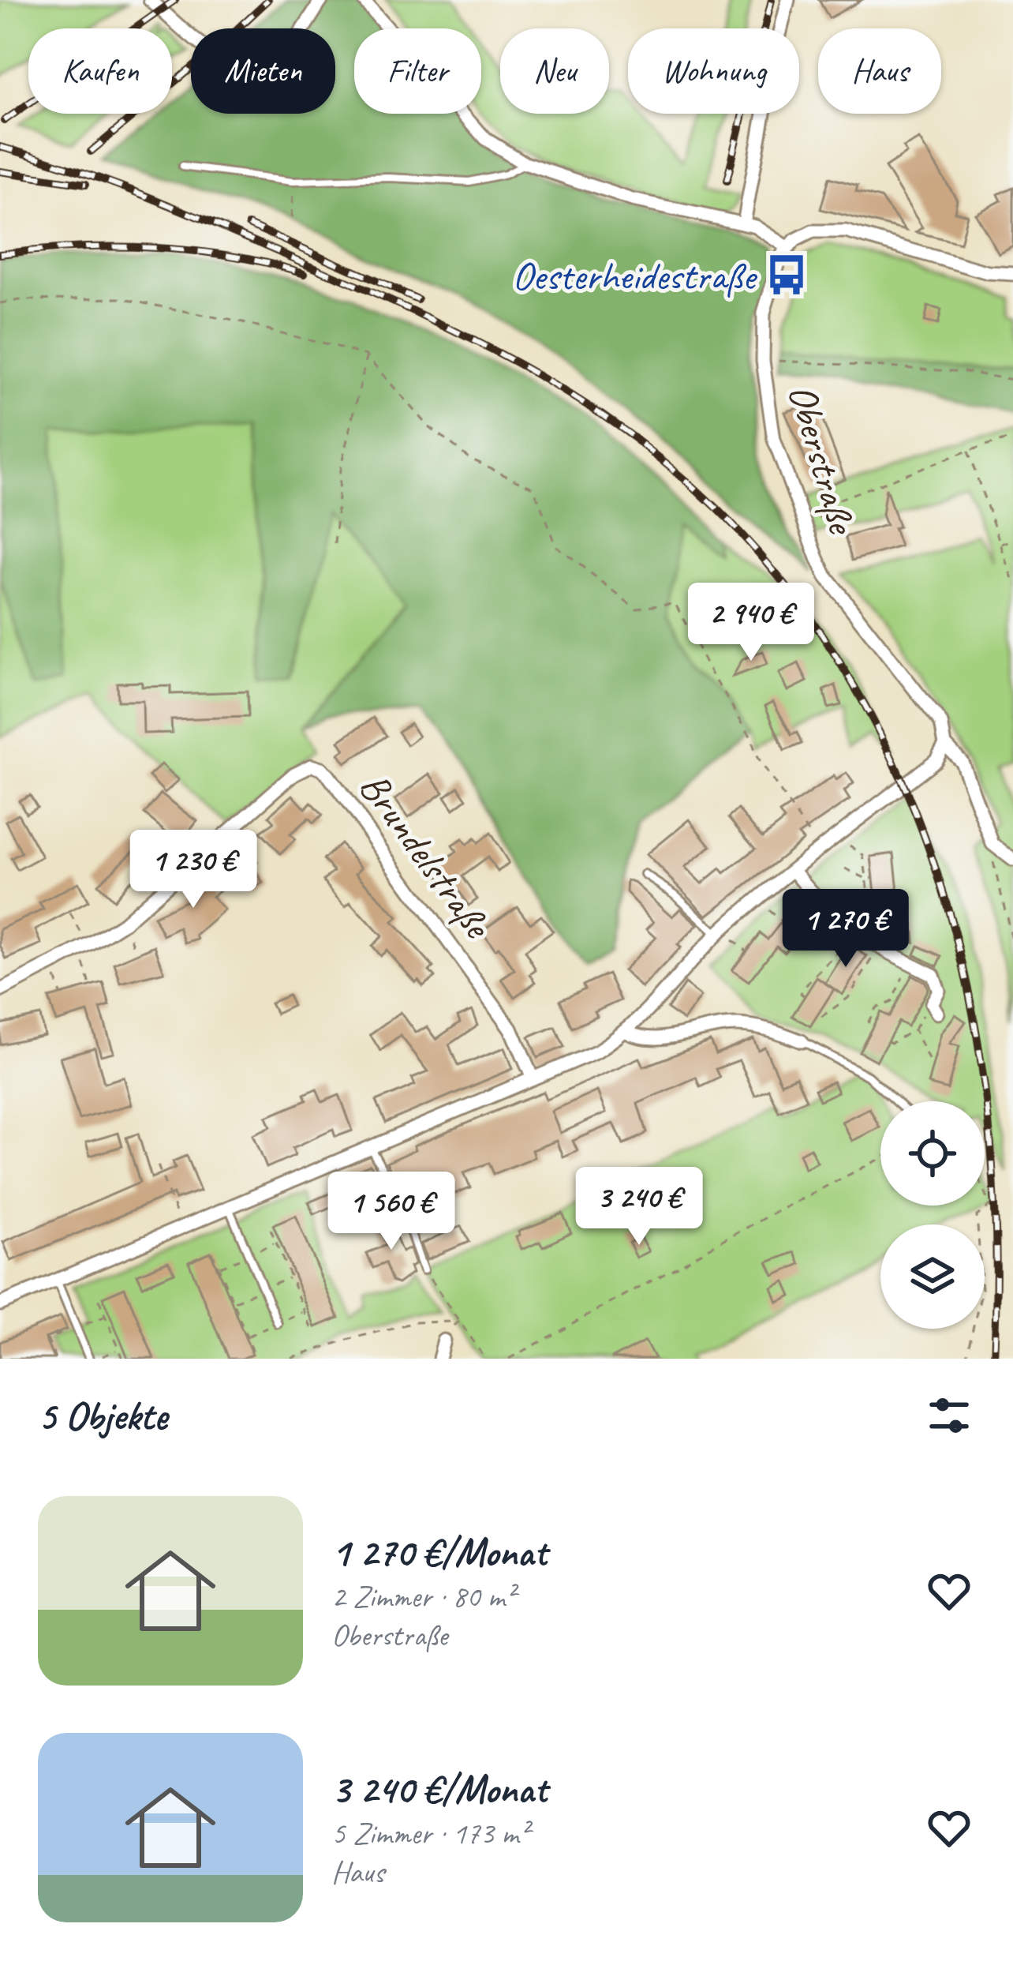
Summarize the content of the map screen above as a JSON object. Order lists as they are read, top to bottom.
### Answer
{
  "streets": {
    "street": ["Oberstraße", "Brundelstraße"]
  },
  "places": {
    "bus stop": ["Oesterheidestraße"]
  },
  "page": {
    "chip": [
      "Kaufen",
      "Mieten",
      "Filter",
      "Neu",
      "Wohnung",
      "Haus"
    ],
    "price": [
      "2 940 €",
      "1 230 €",
      "1 270 €",
      "3 240 €",
      "1 560 €"
    ],
    "heading": "5 Objekte",
    "list": [
      {
        "name": "1 270 €/Monat",
        "note": "2 Zimmer · 80 m² · Oberstraße"
      },
      {
        "name": "3 240 €/Monat",
        "note": "5 Zimmer · 173 m² · Haus"
      }
    ]
  }
}
